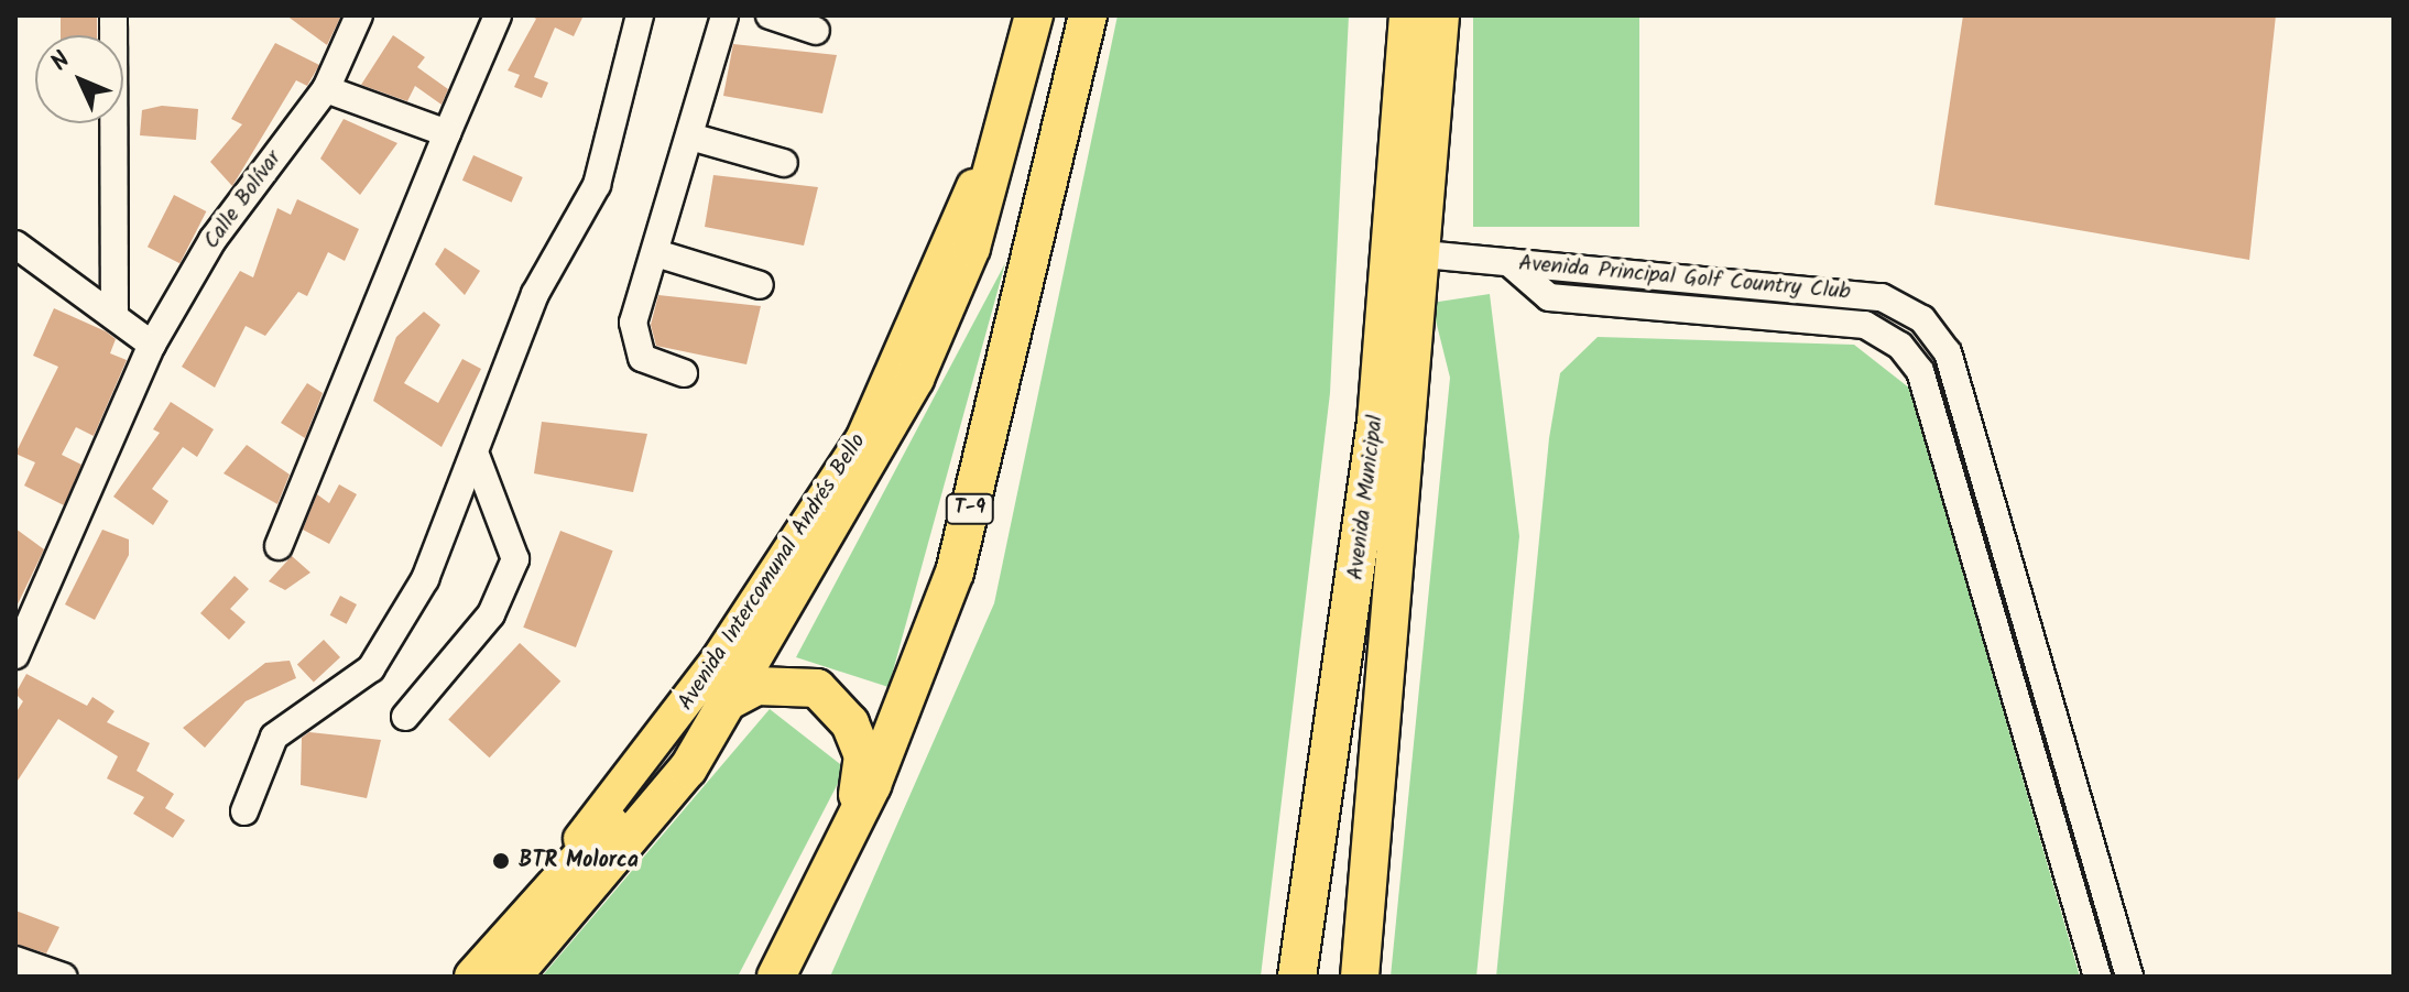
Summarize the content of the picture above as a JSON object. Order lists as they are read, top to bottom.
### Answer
{
  "streets": {
    "highway": ["Avenida Municipal", "T-9"],
    "main road": ["Avenida Intercomunal Andrés Bello"],
    "street": ["Calle Bolívar", "Avenida Principal Golf Country Club"]
  },
  "places": ["BTR Molorca"],
  "north": "top left"
}
